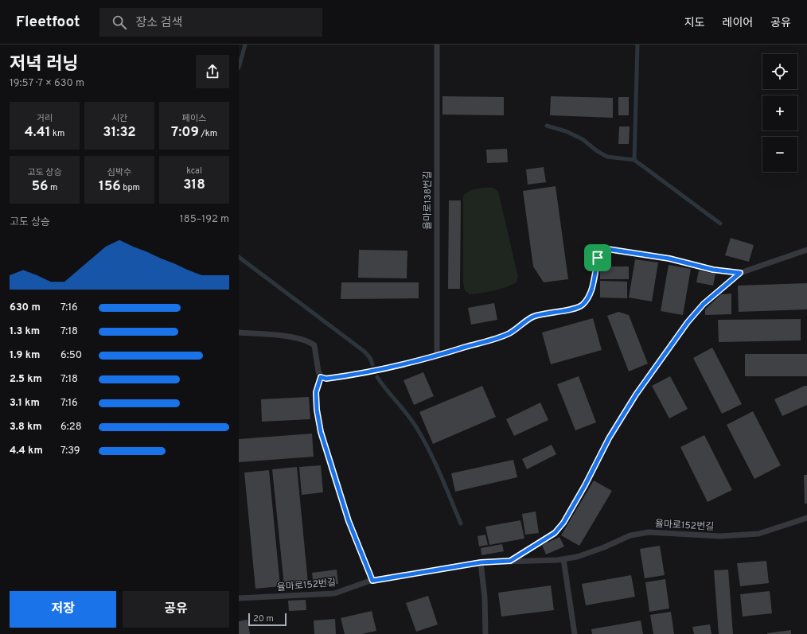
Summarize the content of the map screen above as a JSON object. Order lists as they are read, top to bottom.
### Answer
{
  "streets": {
    "lane": ["율마로138번길", "율마로152번길"]
  },
  "scale_bar": "20 m",
  "page": {
    "header": "Fleetfoot",
    "search": "장소 검색",
    "nav": ["지도", "레이어", "공유"],
    "heading": ["저녁 러닝", "19:57 · 7 × 630 m"],
    "map_buttons": ["+", "−"],
    "stats": [
      ["거리", "4.41 km"],
      ["시간", "31:32"],
      ["페이스", "7:09 /km"],
      ["고도 상승", "56 m"],
      ["심박수", "156 bpm"],
      ["kcal", "318"]
    ],
    "chart": ["고도 상승", "185–192 m"],
    "list": [
      {
        "name": "630 m",
        "note": "7:16"
      },
      {
        "name": "1.3 km",
        "note": "7:18"
      },
      {
        "name": "1.9 km",
        "note": "6:50"
      },
      {
        "name": "2.5 km",
        "note": "7:18"
      },
      {
        "name": "3.1 km",
        "note": "7:16"
      },
      {
        "name": "3.8 km",
        "note": "6:28"
      },
      {
        "name": "4.4 km",
        "note": "7:39"
      }
    ],
    "buttons": ["저장", "공유"],
    "scale": "20 m"
  }
}
